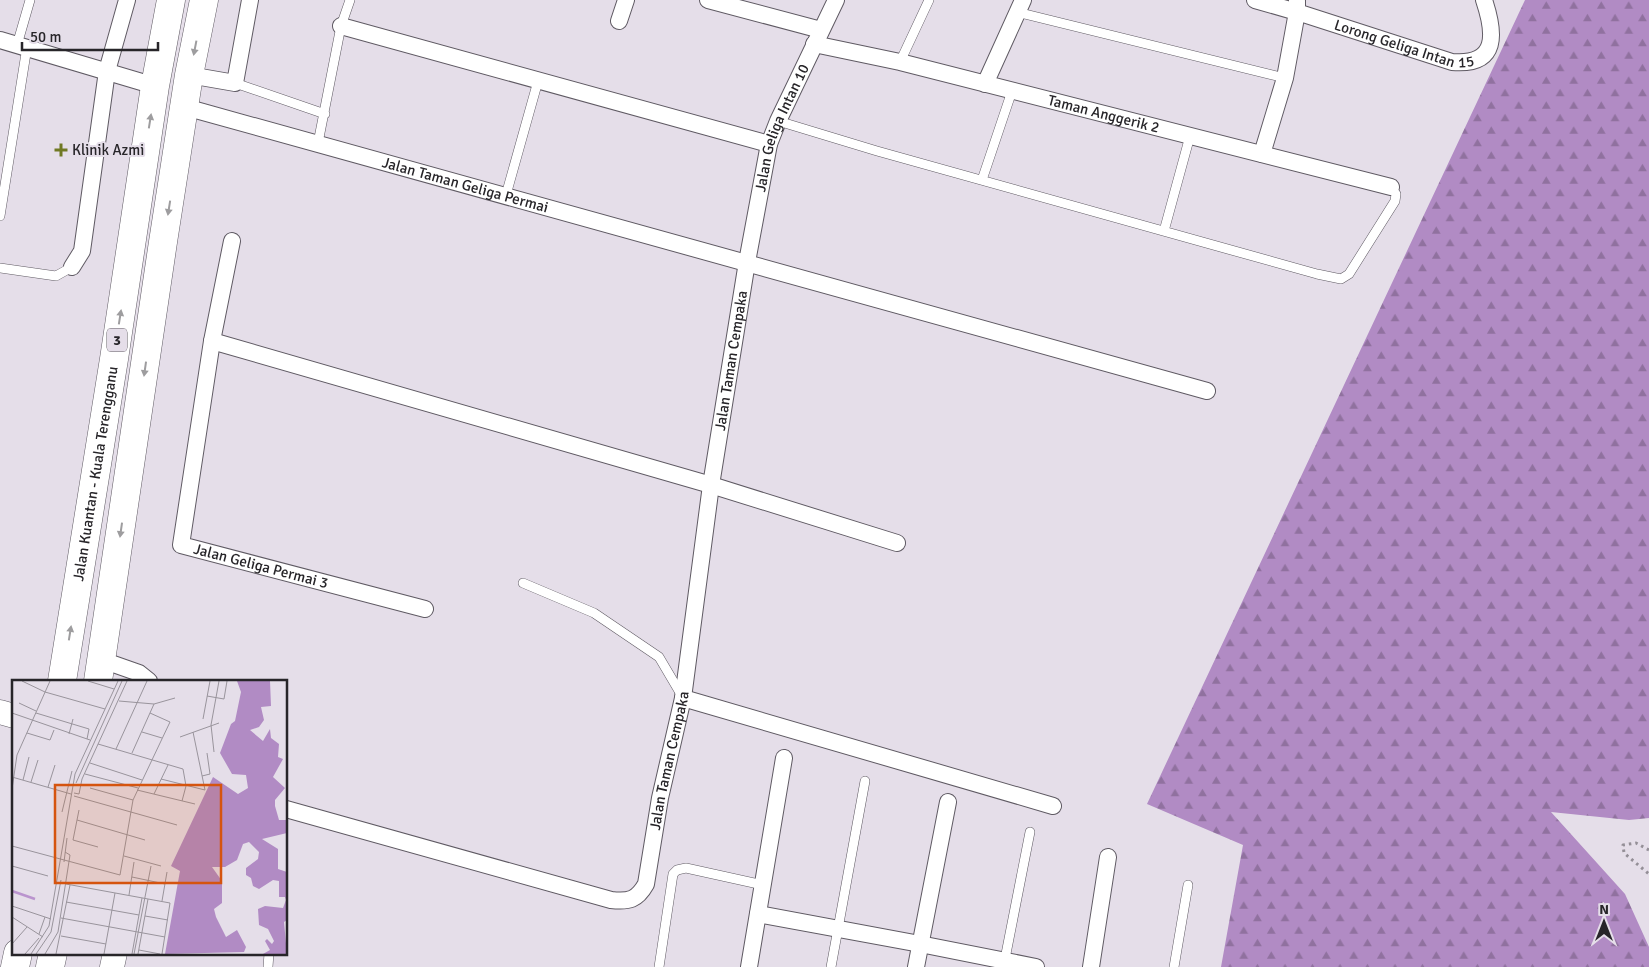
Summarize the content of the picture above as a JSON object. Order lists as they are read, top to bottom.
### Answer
{
  "streets": {
    "highway": ["3", "Jalan Kuantan - Kuala Terengganu"],
    "street": [
      "Lorong Geliga Intan 15",
      "Taman Anggerik 2",
      "Jalan Geliga Intan 10",
      "Jalan Taman Geliga Permai",
      "Jalan Taman Cempaka",
      "Jalan Geliga Permai 3"
    ]
  },
  "crossings": [
    ["Taman Anggerik 2", "Jalan Geliga Intan 10"],
    ["Jalan Geliga Intan 10", "Jalan Taman Geliga Permai"],
    ["Jalan Geliga Intan 10", "Jalan Taman Cempaka"],
    ["Jalan Taman Geliga Permai", "3"],
    ["Jalan Taman Geliga Permai", "Jalan Taman Cempaka"]
  ],
  "places": {
    "health": ["Klinik Azmi"]
  },
  "scale_bar": "50 m",
  "north": "top"
}
